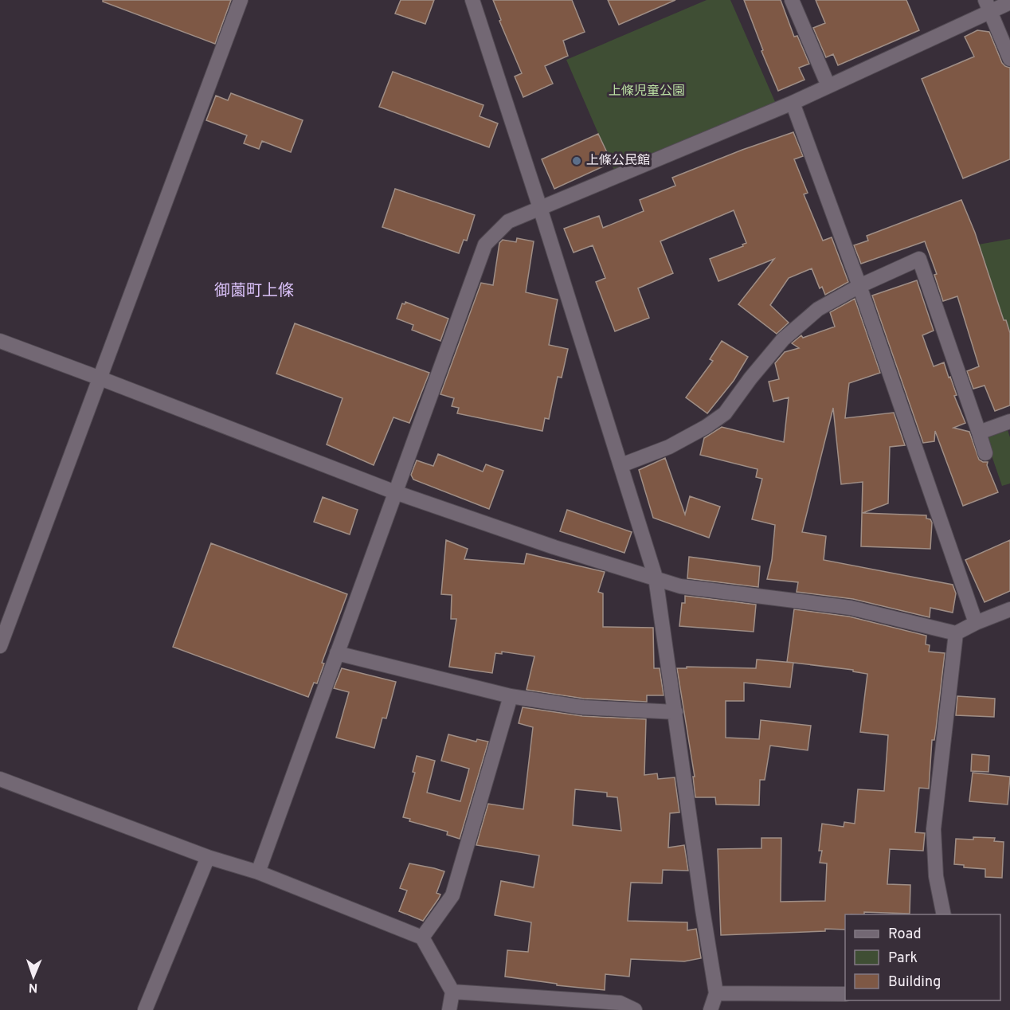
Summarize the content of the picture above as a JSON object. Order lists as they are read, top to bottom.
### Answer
{
  "districts": ["御薗町上條"],
  "parks": ["上條児童公園"],
  "places": ["上條公民館"],
  "legend": ["Road", "Park", "Building"],
  "north": "bottom"
}
